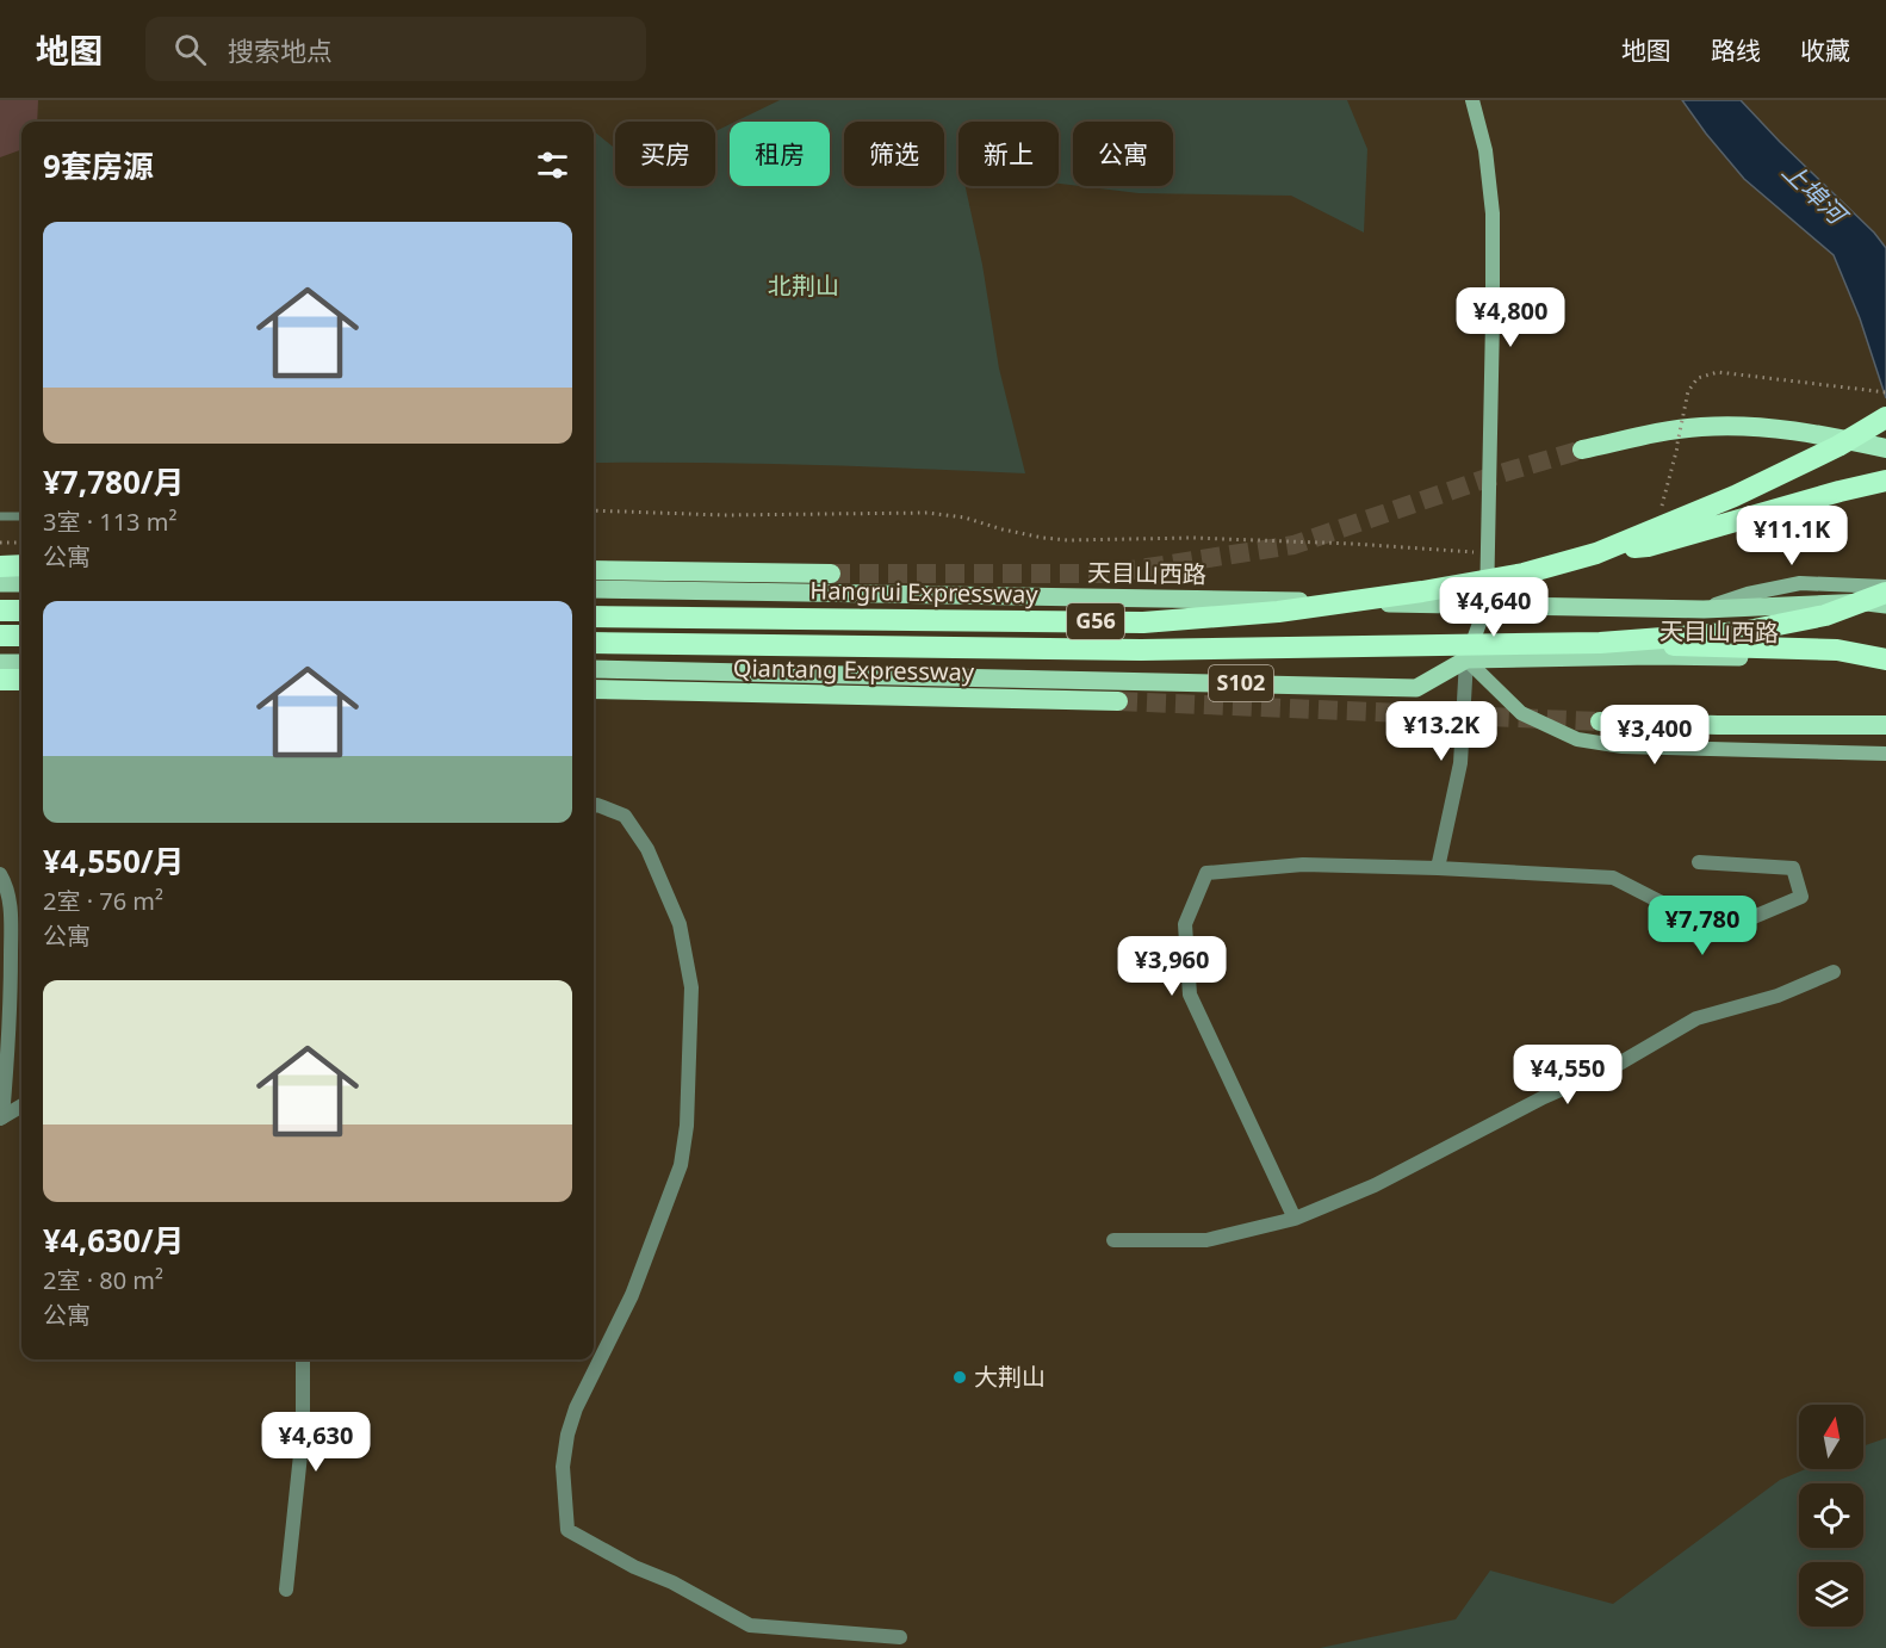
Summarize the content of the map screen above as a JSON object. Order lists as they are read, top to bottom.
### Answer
{
  "streets": {
    "highway": ["Hangrui Expressway", "G56", "Qiantang Expressway"],
    "main road": ["天目山西路", "S102"]
  },
  "water": ["上埠河"],
  "parks": ["北荆山"],
  "places": ["大荆山"],
  "north": "top",
  "page": {
    "header": "地图",
    "search": "搜索地点",
    "nav": ["地图", "路线", "收藏"],
    "chip": [
      "买房",
      "租房",
      "筛选",
      "新上",
      "公寓"
    ],
    "heading": "9套房源",
    "list": [
      {
        "name": "¥7,780/月",
        "note": "3室 · 113 m² · 公寓"
      },
      {
        "name": "¥4,550/月",
        "note": "2室 · 76 m² · 公寓"
      },
      {
        "name": "¥4,630/月",
        "note": "2室 · 80 m² · 公寓"
      }
    ],
    "price": [
      "¥4,800",
      "¥11.1K",
      "¥4,640",
      "¥13.2K",
      "¥3,400",
      "¥7,780",
      "¥3,960",
      "¥4,550",
      "¥4,630"
    ]
  }
}
